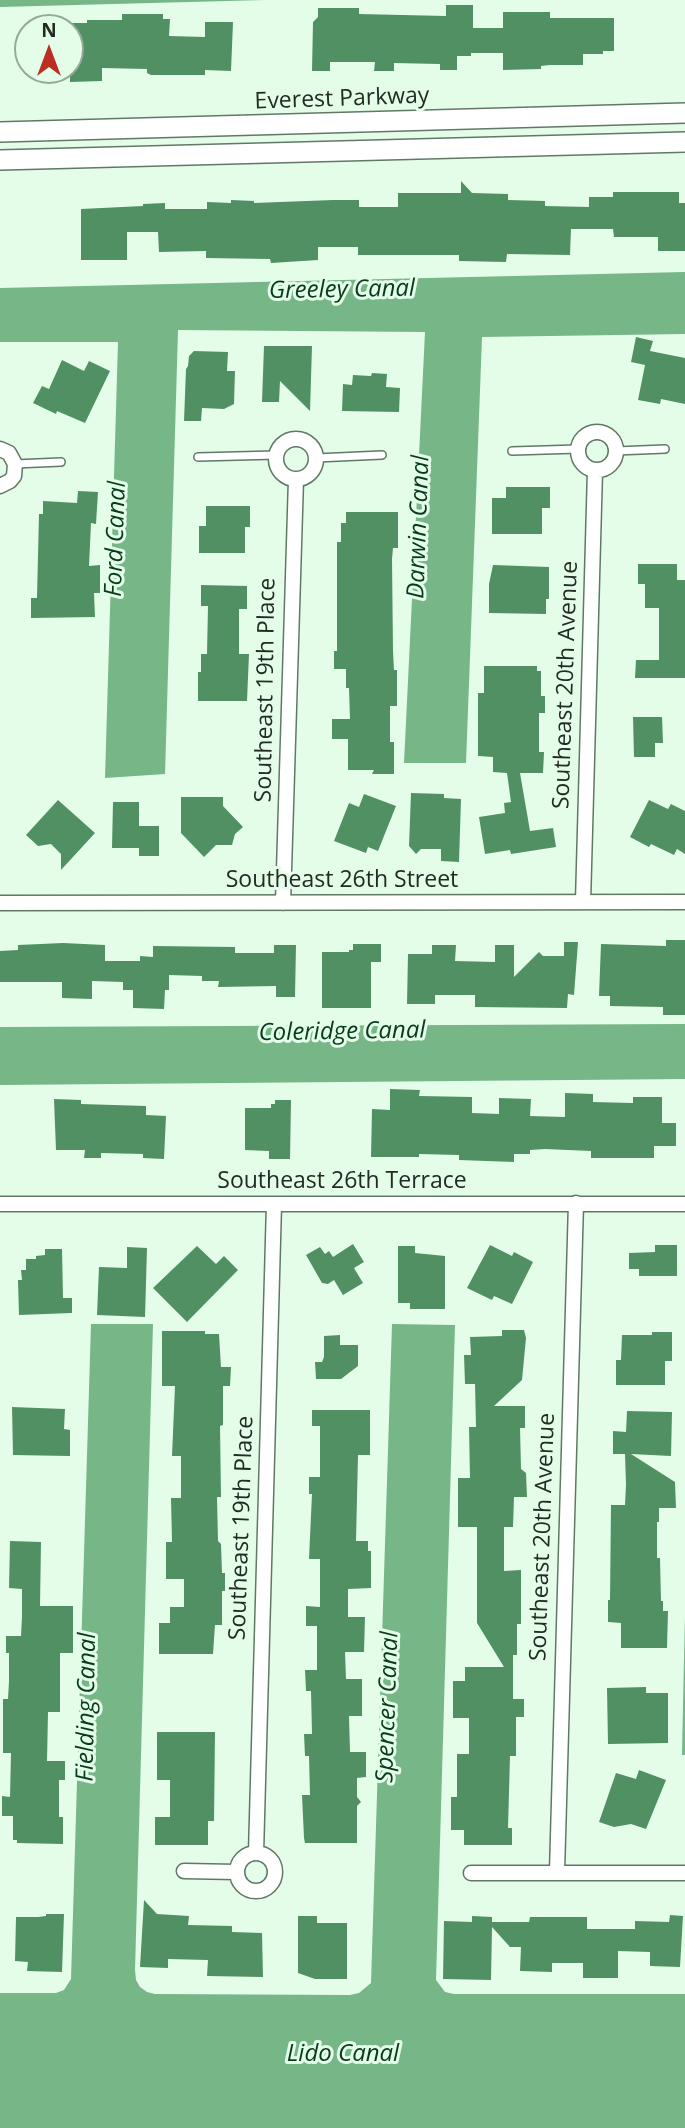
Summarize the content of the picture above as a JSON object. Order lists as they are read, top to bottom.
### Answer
{
  "streets": {
    "street": [
      "Everest Parkway",
      "Southeast 20th Avenue",
      "Southeast 19th Place",
      "Southeast 26th Street",
      "Southeast 26th Terrace"
    ]
  },
  "crossings": [
    ["Southeast 20th Avenue", "Southeast 26th Street"],
    ["Southeast 20th Avenue", "Southeast 26th Terrace"],
    ["Southeast 19th Place", "Southeast 26th Street"],
    ["Southeast 19th Place", "Southeast 26th Terrace"]
  ],
  "water": [
    "Greeley Canal",
    "Darwin Canal",
    "Ford Canal",
    "Coleridge Canal",
    "Fielding Canal",
    "Spencer Canal",
    "Lido Canal"
  ],
  "north": "top"
}
